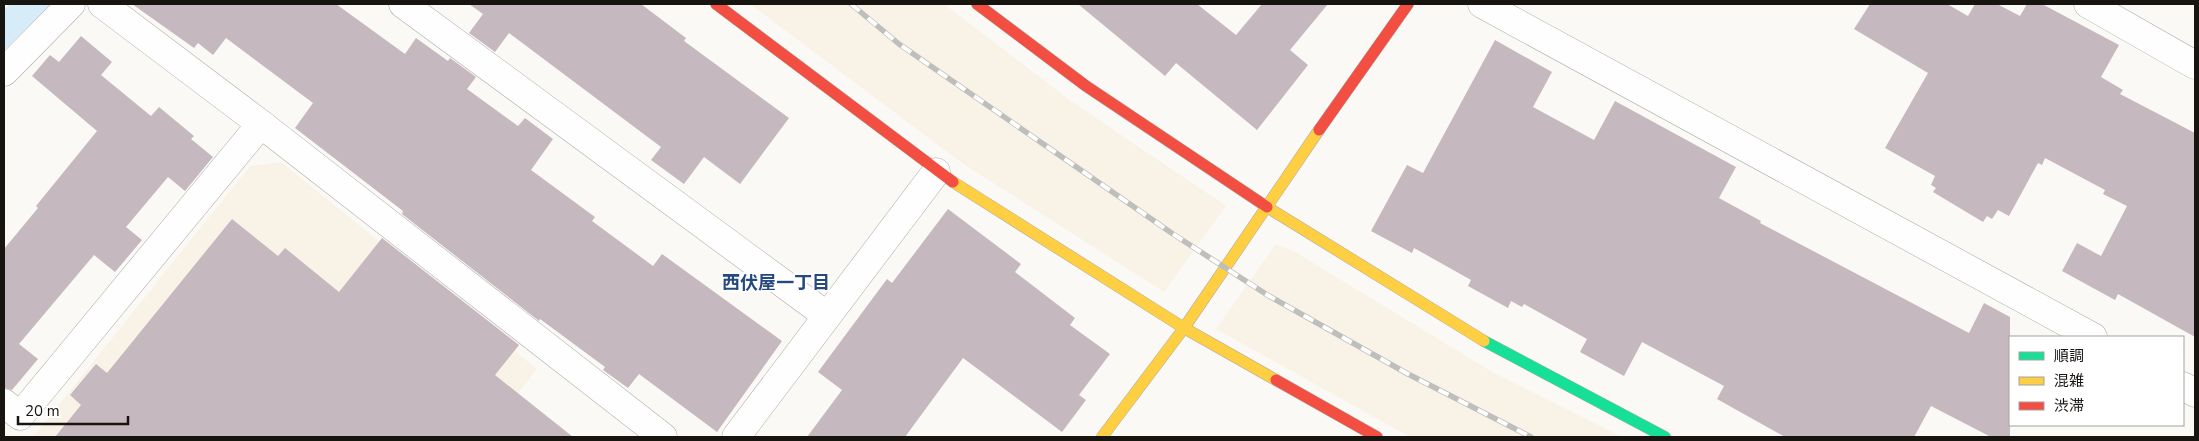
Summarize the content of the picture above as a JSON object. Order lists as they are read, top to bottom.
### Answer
{
  "districts": ["西伏屋一丁目"],
  "legend": ["順調", "混雑", "渋滞"],
  "scale_bar": "20 m"
}
